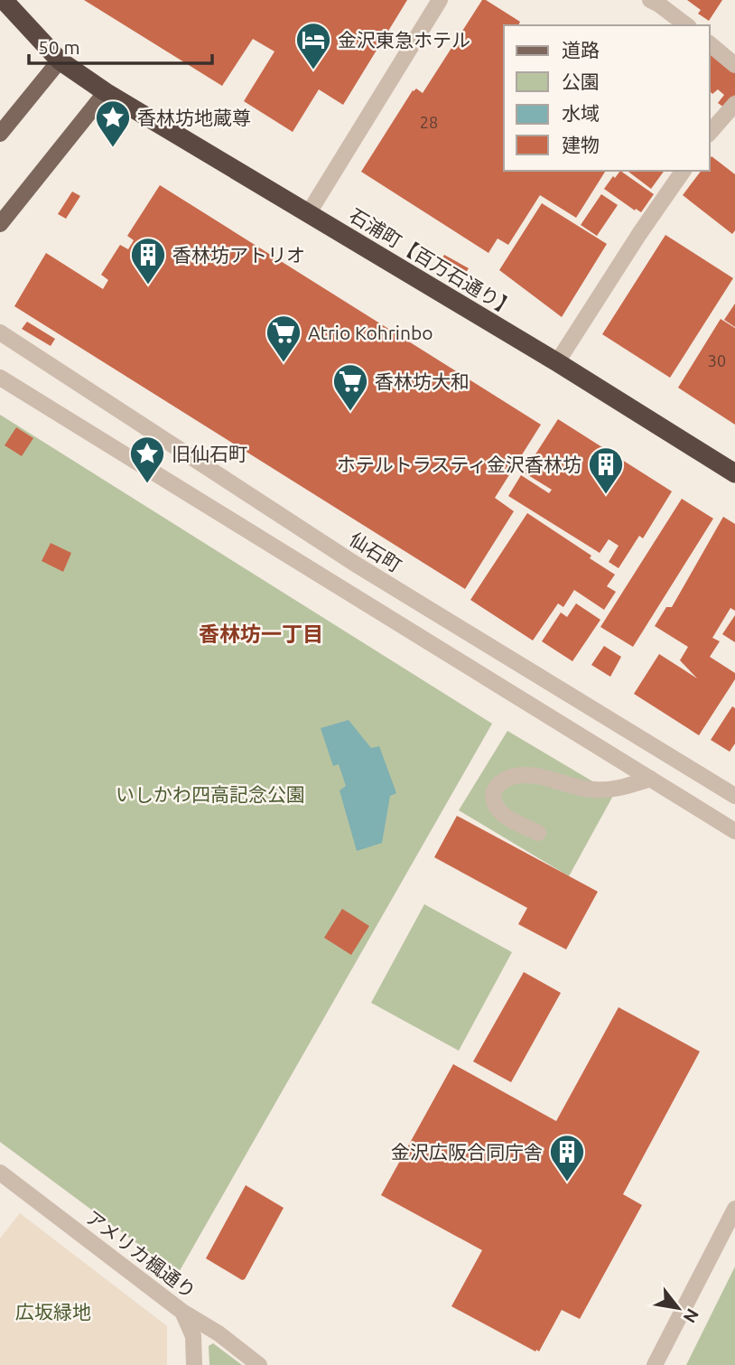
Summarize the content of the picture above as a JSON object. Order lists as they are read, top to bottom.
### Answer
{
  "streets": {
    "highway": ["石浦町【百万石通り】"],
    "street": ["仙石町", "アメリカ楓通り"]
  },
  "districts": ["香林坊一丁目"],
  "parks": ["いしかわ四高記念公園", "広坂緑地"],
  "places": {
    "hotel": ["金沢東急ホテル"],
    "place": ["香林坊地蔵尊", "旧仙石町"],
    "building": ["香林坊アトリオ", "ホテルトラスティ金沢香林坊", "金沢広阪合同庁舎"],
    "supermarket": ["Atrio Kohrinbo", "香林坊大和"]
  },
  "house_numbers": ["28", "30"],
  "legend": [
    "道路",
    "公園",
    "水域",
    "建物"
  ],
  "scale_bar": "50 m",
  "north": "bottom right"
}
